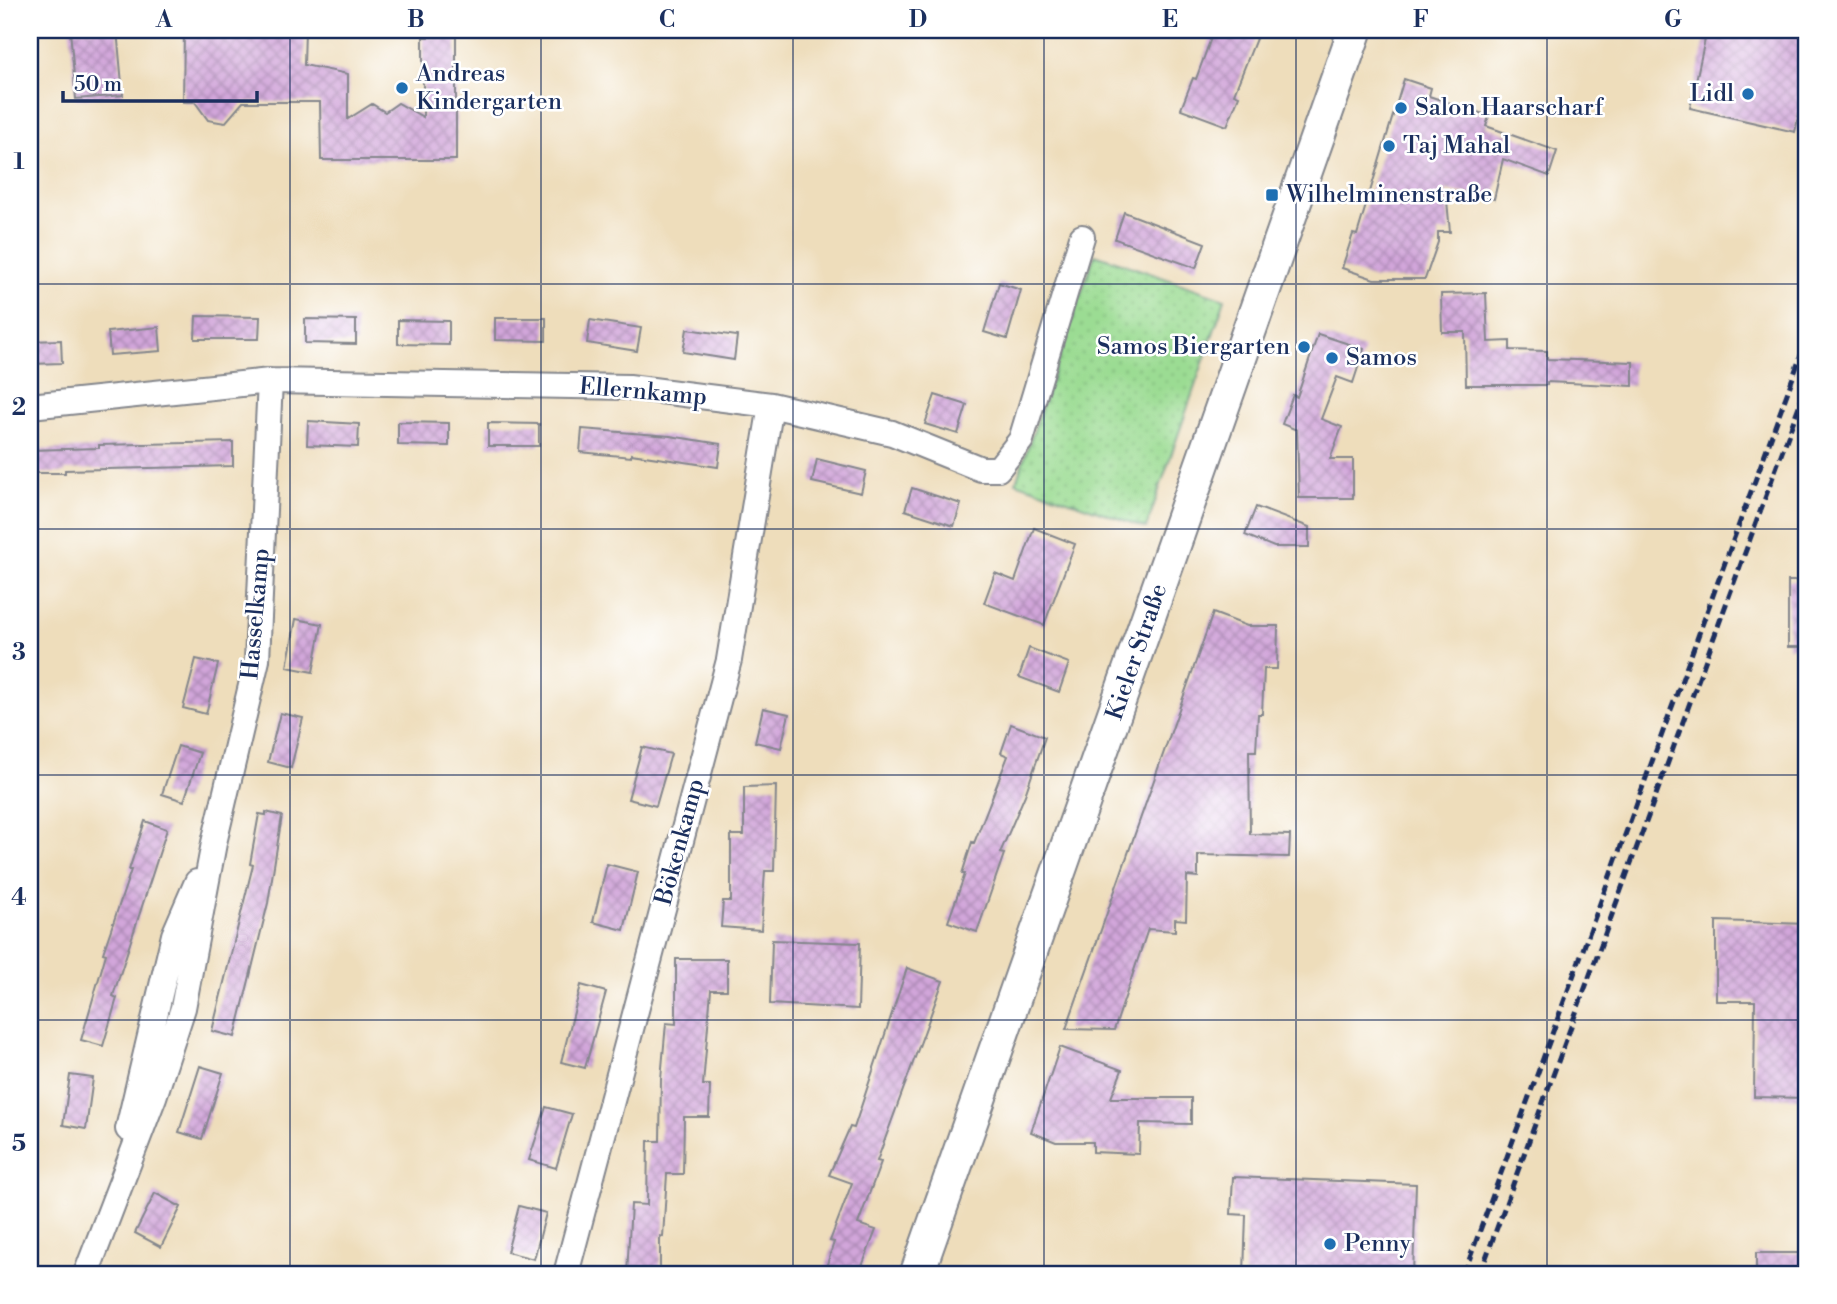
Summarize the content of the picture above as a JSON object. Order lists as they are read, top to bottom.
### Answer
{
  "streets": {
    "main road": ["Kieler Straße"],
    "street": ["Ellernkamp", "Hasselkamp", "Bökenkamp"]
  },
  "crossings": [
    ["Ellernkamp", "Hasselkamp"],
    ["Ellernkamp", "Bökenkamp"]
  ],
  "places": {
    "other": [
      "Andreas Kindergarten",
      "Lidl",
      "Salon Haarscharf",
      "Taj Mahal",
      "Samos Biergarten",
      "Samos",
      "Penny"
    ],
    "transit": ["Wilhelminenstraße"]
  },
  "scale_bar": "50 m",
  "grid": {
    "columns": [
      "A",
      "B",
      "C",
      "D",
      "E",
      "F",
      "G"
    ],
    "rows": [
      "1",
      "2",
      "3",
      "4",
      "5"
    ]
  }
}
